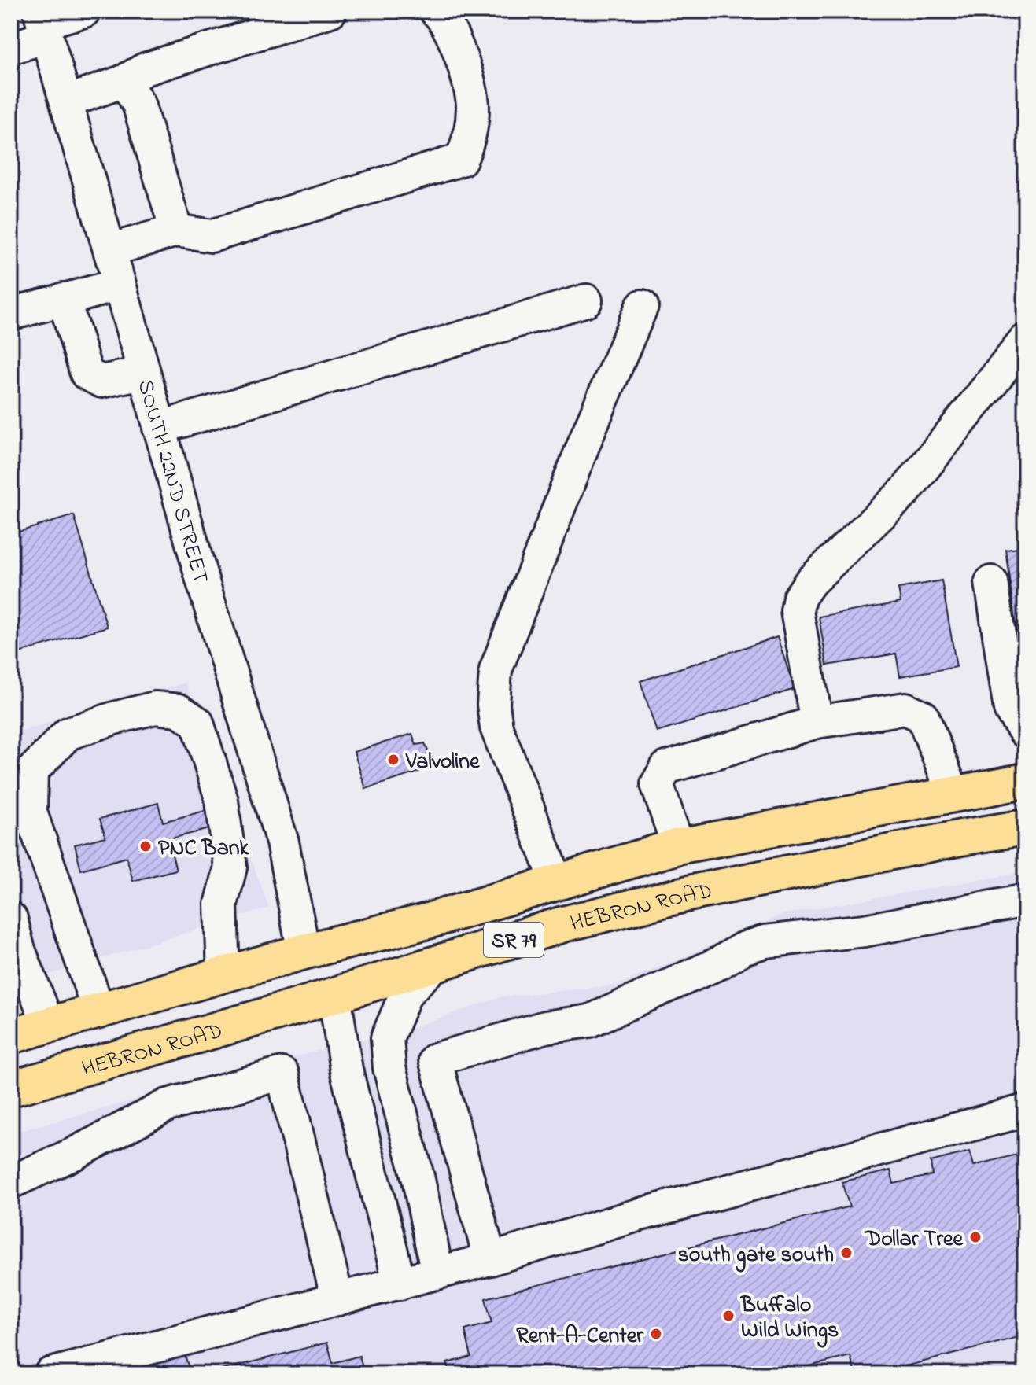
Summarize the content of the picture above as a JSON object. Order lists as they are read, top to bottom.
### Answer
{
  "streets": {
    "highway": ["HEBRON ROAD", "SR 79"],
    "street": ["SOUTH 22ND STREET"]
  },
  "crossings": [
    ["SOUTH 22ND STREET", "HEBRON ROAD"]
  ],
  "places": [
    "Valvoline",
    "PNC Bank",
    "Dollar Tree",
    "south gate south",
    "Buffalo Wild Wings",
    "Rent-A-Center"
  ]
}
